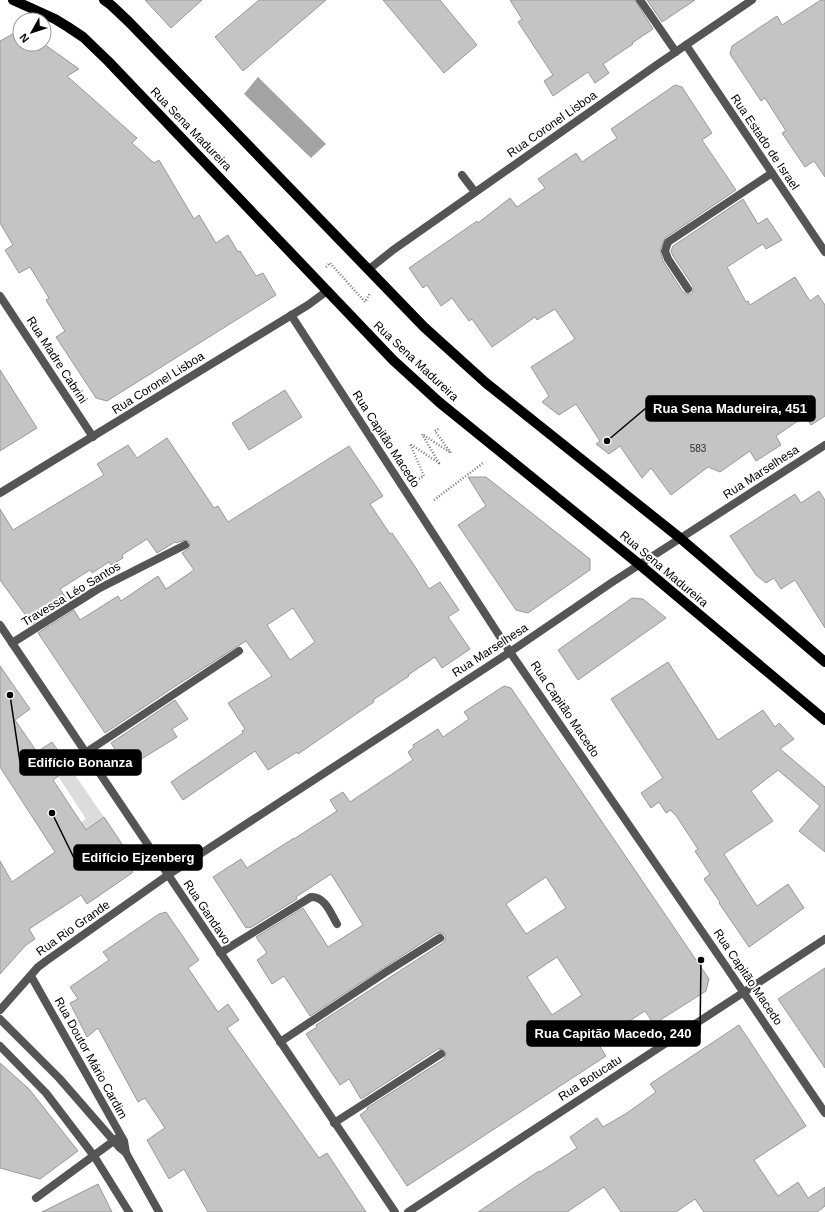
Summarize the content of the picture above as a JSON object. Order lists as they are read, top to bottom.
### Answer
{
  "streets": {
    "main road": ["Rua Sena Madureira"],
    "street": [
      "Rua Coronel Lisboa",
      "Rua Estado de Israel",
      "Rua Madre Cabrini",
      "Rua Capitão Macedo",
      "Rua Marselhesa",
      "Travessa Léo Santos",
      "Rua Gandavo",
      "Rua Rio Grande",
      "Rua Doutor Mário Cardim",
      "Rua Botucatu"
    ]
  },
  "crossings": [
    ["Rua Coronel Lisboa", "Rua Sena Madureira"],
    ["Rua Coronel Lisboa", "Rua Estado de Israel"],
    ["Rua Coronel Lisboa", "Rua Madre Cabrini"],
    ["Rua Coronel Lisboa", "Rua Capitão Macedo"],
    ["Rua Sena Madureira", "Rua Marselhesa"],
    ["Rua Capitão Macedo", "Rua Marselhesa"],
    ["Rua Capitão Macedo", "Rua Botucatu"],
    ["Rua Marselhesa", "Rua Gandavo"],
    ["Rua Marselhesa", "Rua Rio Grande"],
    ["Travessa Léo Santos", "Rua Gandavo"],
    ["Rua Gandavo", "Rua Rio Grande"],
    ["Rua Rio Grande", "Rua Doutor Mário Cardim"]
  ],
  "places": [
    "Rua Sena Madureira, 451",
    "Edifício Bonanza",
    "Edifício Ejzenberg",
    "Rua Capitão Macedo, 240"
  ],
  "house_numbers": ["583"],
  "north": "bottom left"
}
